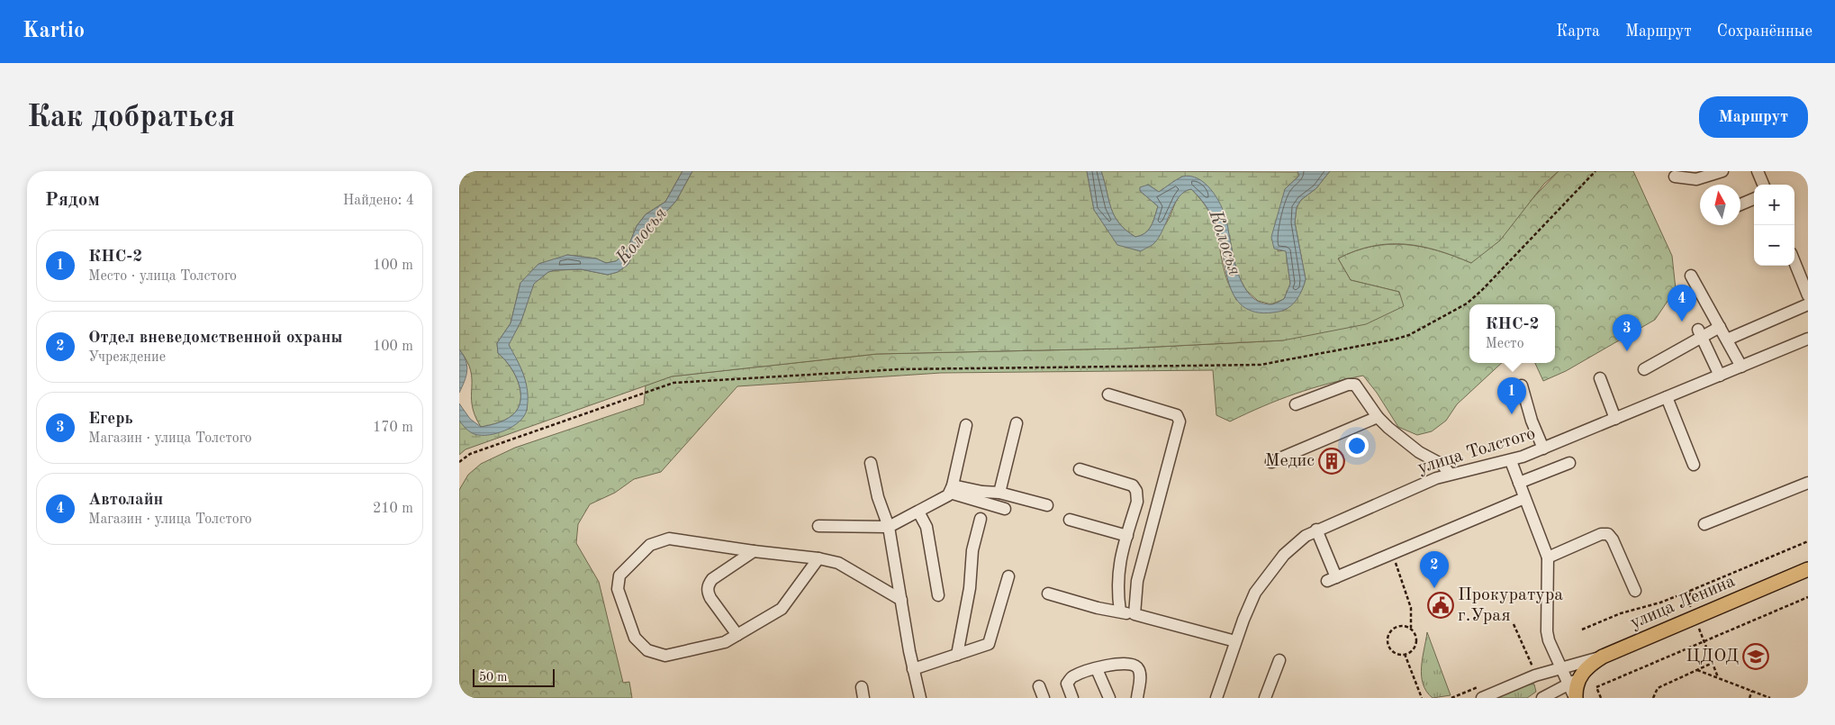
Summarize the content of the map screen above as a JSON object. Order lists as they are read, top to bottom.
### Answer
{
  "streets": {
    "main road": ["улица Ленина"],
    "street": ["улица Толстого"]
  },
  "water": ["Колосья"],
  "places": {
    "building": ["Медис"],
    "public building": ["Прокуратура г.Урая"],
    "school or university": ["ЦДОД"]
  },
  "scale_bar": "50 m",
  "north": "top",
  "page": {
    "header": "Kartio",
    "nav": ["Карта", "Маршрут", "Сохранённые"],
    "buttons": "Маршрут",
    "title": "Как добраться",
    "heading": ["Рядом", "Найдено: 4"],
    "map_buttons": ["+", "−"],
    "list": [
      {
        "mark": "1",
        "name": "КНС-2",
        "note": "Место · улица Толстого",
        "value": "100 m"
      },
      {
        "mark": "2",
        "name": "Отдел вневедомственной охраны",
        "note": "Учреждение",
        "value": "100 m"
      },
      {
        "mark": "3",
        "name": "Егерь",
        "note": "Магазин · улица Толстого",
        "value": "170 m"
      },
      {
        "mark": "4",
        "name": "Автолайн",
        "note": "Магазин · улица Толстого",
        "value": "210 m"
      }
    ],
    "pins": [
      "4",
      "3",
      "1",
      "2"
    ],
    "popup": ["КНС-2", "Место"],
    "scale": "50 m"
  }
}
